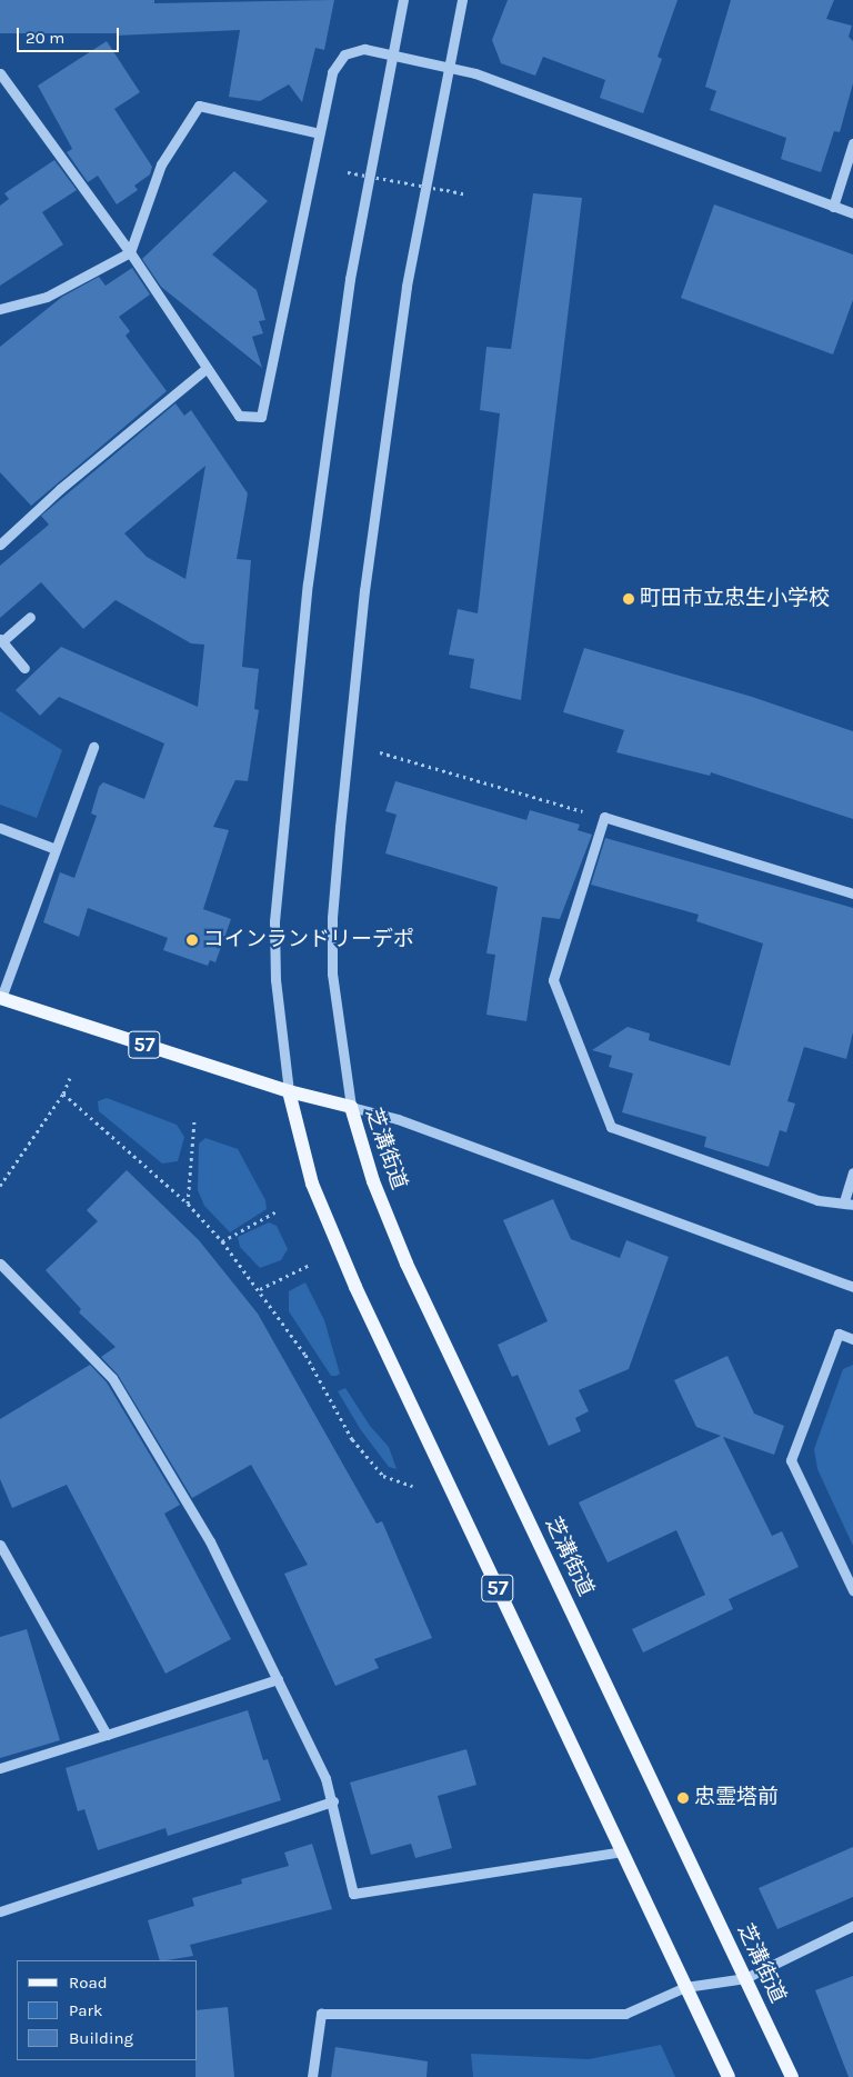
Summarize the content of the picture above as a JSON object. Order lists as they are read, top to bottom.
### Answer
{
  "streets": {
    "main road": ["57", "芝溝街道"]
  },
  "crossings": [
    ["57", "芝溝街道"]
  ],
  "places": ["町田市立忠生小学校", "コインランドリーデポ", "忠霊塔前"],
  "legend": ["Road", "Park", "Building"],
  "scale_bar": "20 m"
}
